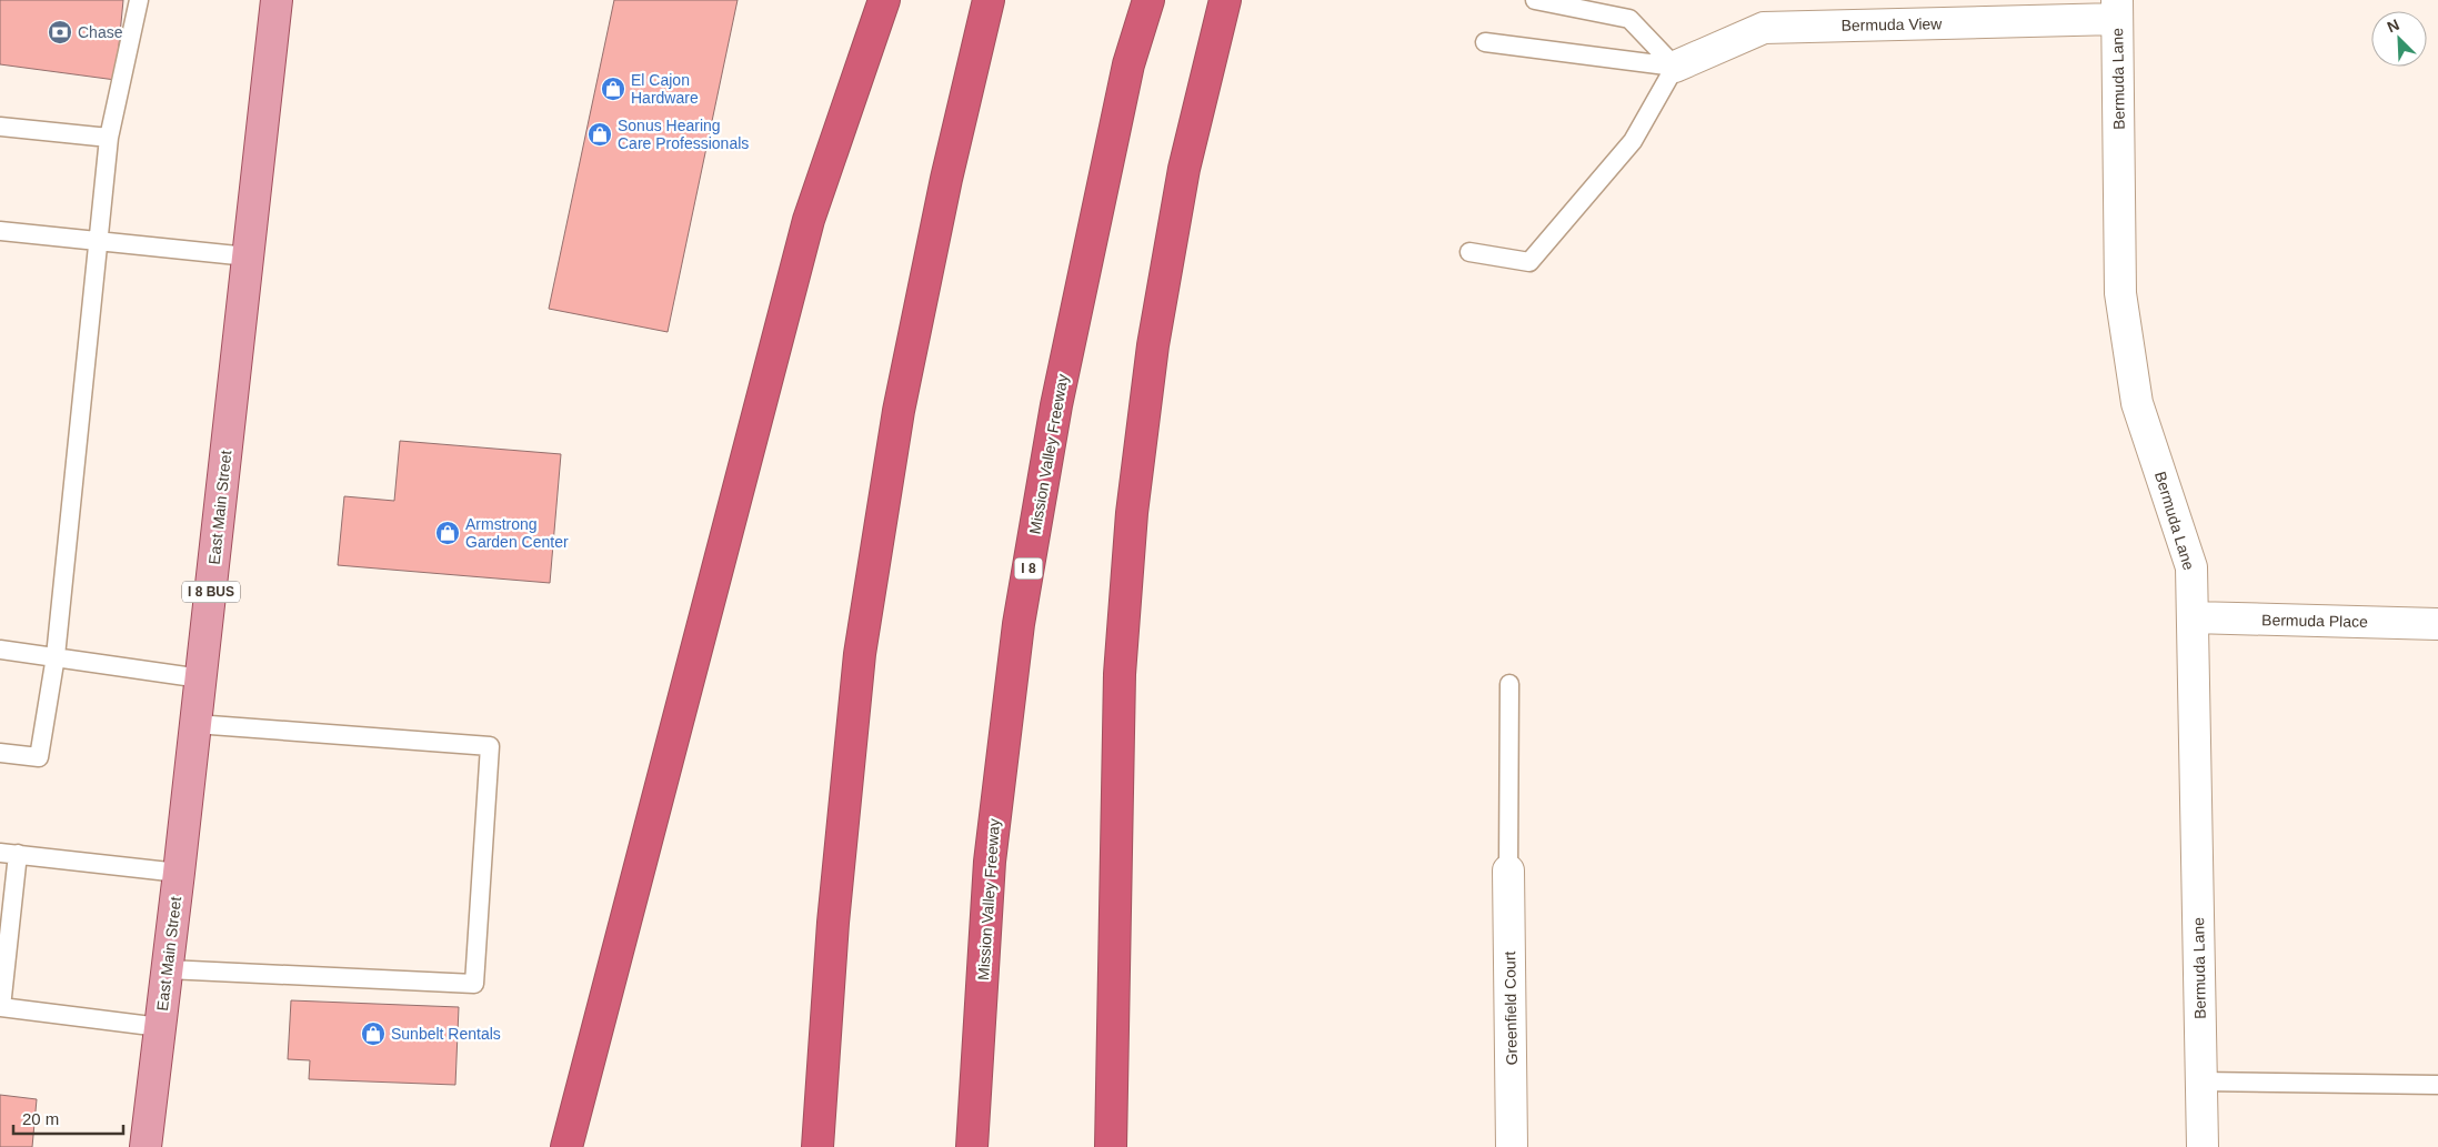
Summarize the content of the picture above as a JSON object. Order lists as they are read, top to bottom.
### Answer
{
  "streets": {
    "highway": ["Mission Valley Freeway", "I 8"],
    "main road": ["East Main Street", "I 8 BUS"],
    "street": [
      "Bermuda View",
      "Bermuda Lane",
      "Bermuda Place",
      "Greenfield Court"
    ]
  },
  "crossings": [
    ["Bermuda View", "Bermuda Lane"],
    ["Bermuda Lane", "Bermuda Place"]
  ],
  "places": {
    "bank": ["Chase"],
    "shop": [
      "El Cajon Hardware",
      "Sonus Hearing Care Professionals",
      "Armstrong Garden Center",
      "Sunbelt Rentals"
    ]
  },
  "scale_bar": "20 m",
  "north": "top left"
}
